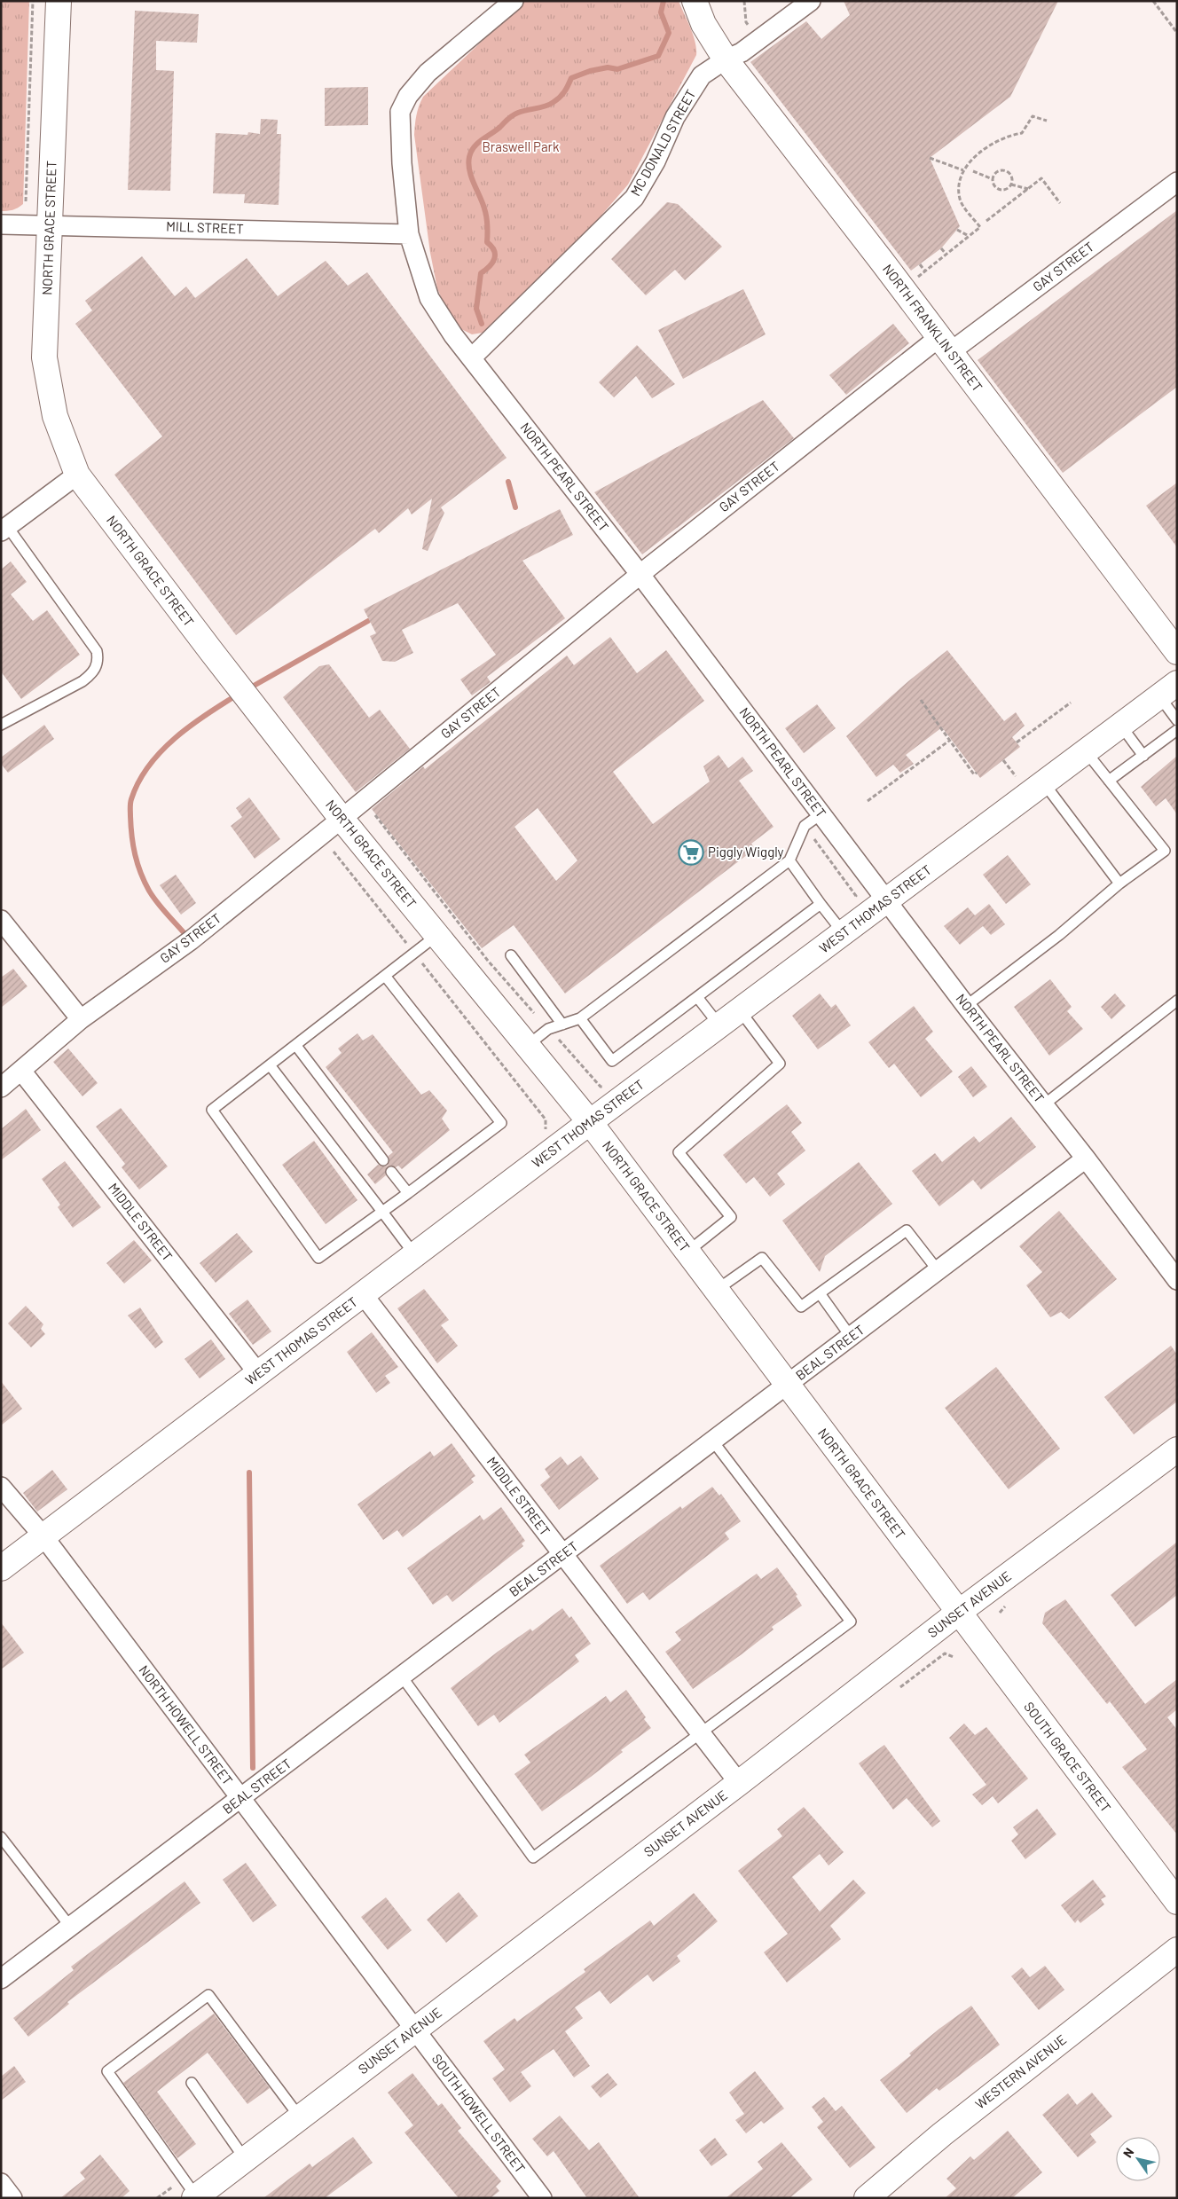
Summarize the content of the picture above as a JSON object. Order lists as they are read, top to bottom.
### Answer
{
  "streets": {
    "main road": [
      "NORTH GRACE STREET",
      "NORTH FRANKLIN STREET",
      "WEST THOMAS STREET",
      "SUNSET AVENUE",
      "SOUTH GRACE STREET",
      "WESTERN AVENUE"
    ],
    "street": [
      "MC DONALD STREET",
      "MILL STREET",
      "GAY STREET",
      "NORTH PEARL STREET",
      "MIDDLE STREET",
      "BEAL STREET",
      "NORTH HOWELL STREET",
      "SOUTH HOWELL STREET"
    ]
  },
  "crossings": [
    ["MC DONALD STREET", "NORTH FRANKLIN STREET"],
    ["MC DONALD STREET", "NORTH PEARL STREET"],
    ["NORTH GRACE STREET", "MILL STREET"],
    ["NORTH GRACE STREET", "GAY STREET"],
    ["NORTH GRACE STREET", "WEST THOMAS STREET"],
    ["NORTH GRACE STREET", "BEAL STREET"],
    ["NORTH GRACE STREET", "SUNSET AVENUE"],
    ["NORTH GRACE STREET", "SOUTH GRACE STREET"],
    ["MILL STREET", "NORTH PEARL STREET"],
    ["GAY STREET", "NORTH FRANKLIN STREET"],
    ["GAY STREET", "NORTH PEARL STREET"],
    ["GAY STREET", "MIDDLE STREET"],
    ["NORTH PEARL STREET", "WEST THOMAS STREET"],
    ["NORTH PEARL STREET", "BEAL STREET"],
    ["WEST THOMAS STREET", "MIDDLE STREET"],
    ["WEST THOMAS STREET", "NORTH HOWELL STREET"],
    ["MIDDLE STREET", "BEAL STREET"],
    ["MIDDLE STREET", "SUNSET AVENUE"],
    ["BEAL STREET", "NORTH HOWELL STREET"],
    ["SUNSET AVENUE", "NORTH HOWELL STREET"],
    ["SUNSET AVENUE", "SOUTH GRACE STREET"],
    ["SUNSET AVENUE", "SOUTH HOWELL STREET"],
    ["NORTH HOWELL STREET", "SOUTH HOWELL STREET"]
  ],
  "parks": ["Braswell Park"],
  "places": {
    "supermarket": ["Piggly Wiggly"]
  },
  "north": "top left"
}
